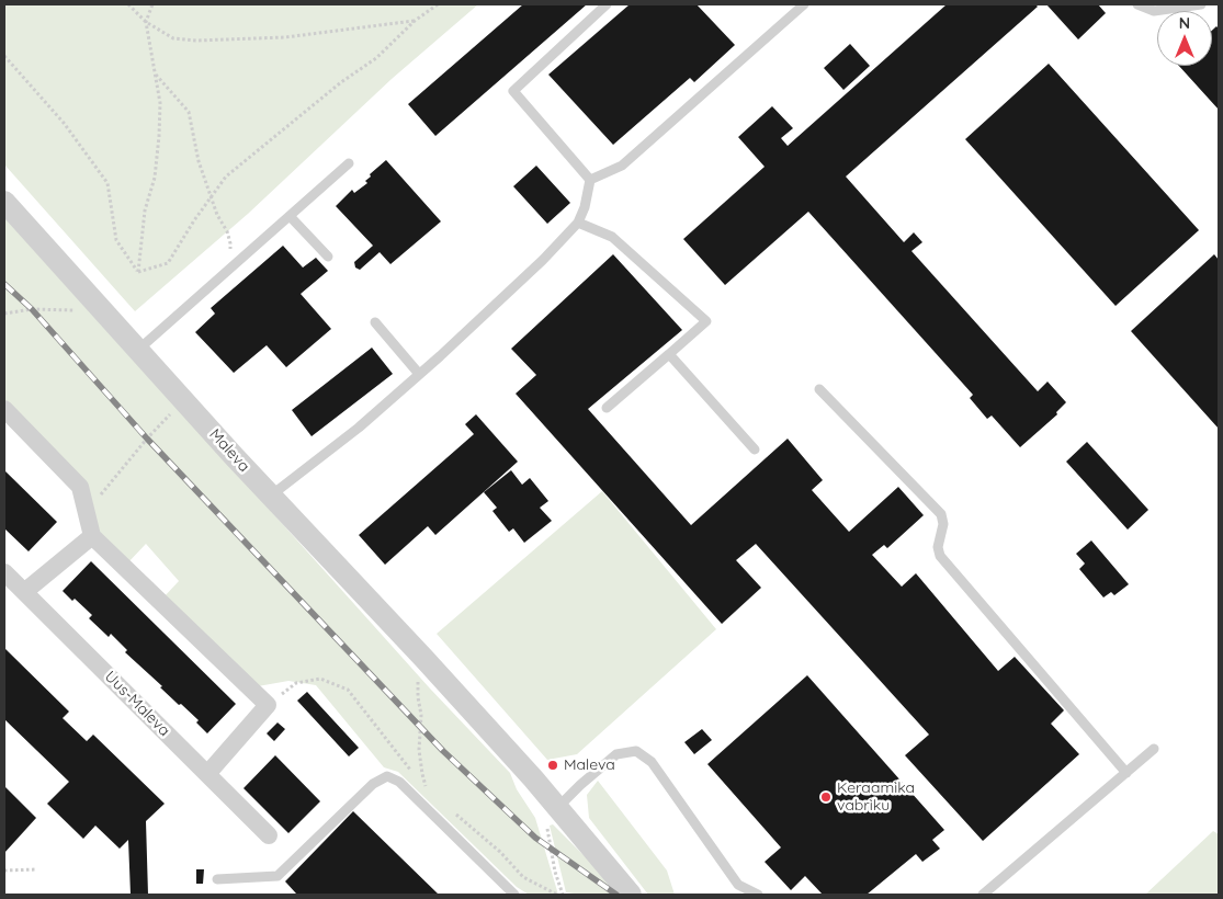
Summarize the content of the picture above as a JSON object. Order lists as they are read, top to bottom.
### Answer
{
  "streets": {
    "street": ["Maleva", "Uus-Maleva"]
  },
  "places": ["Maleva", "Keraamika vabriku"],
  "north": "top"
}
